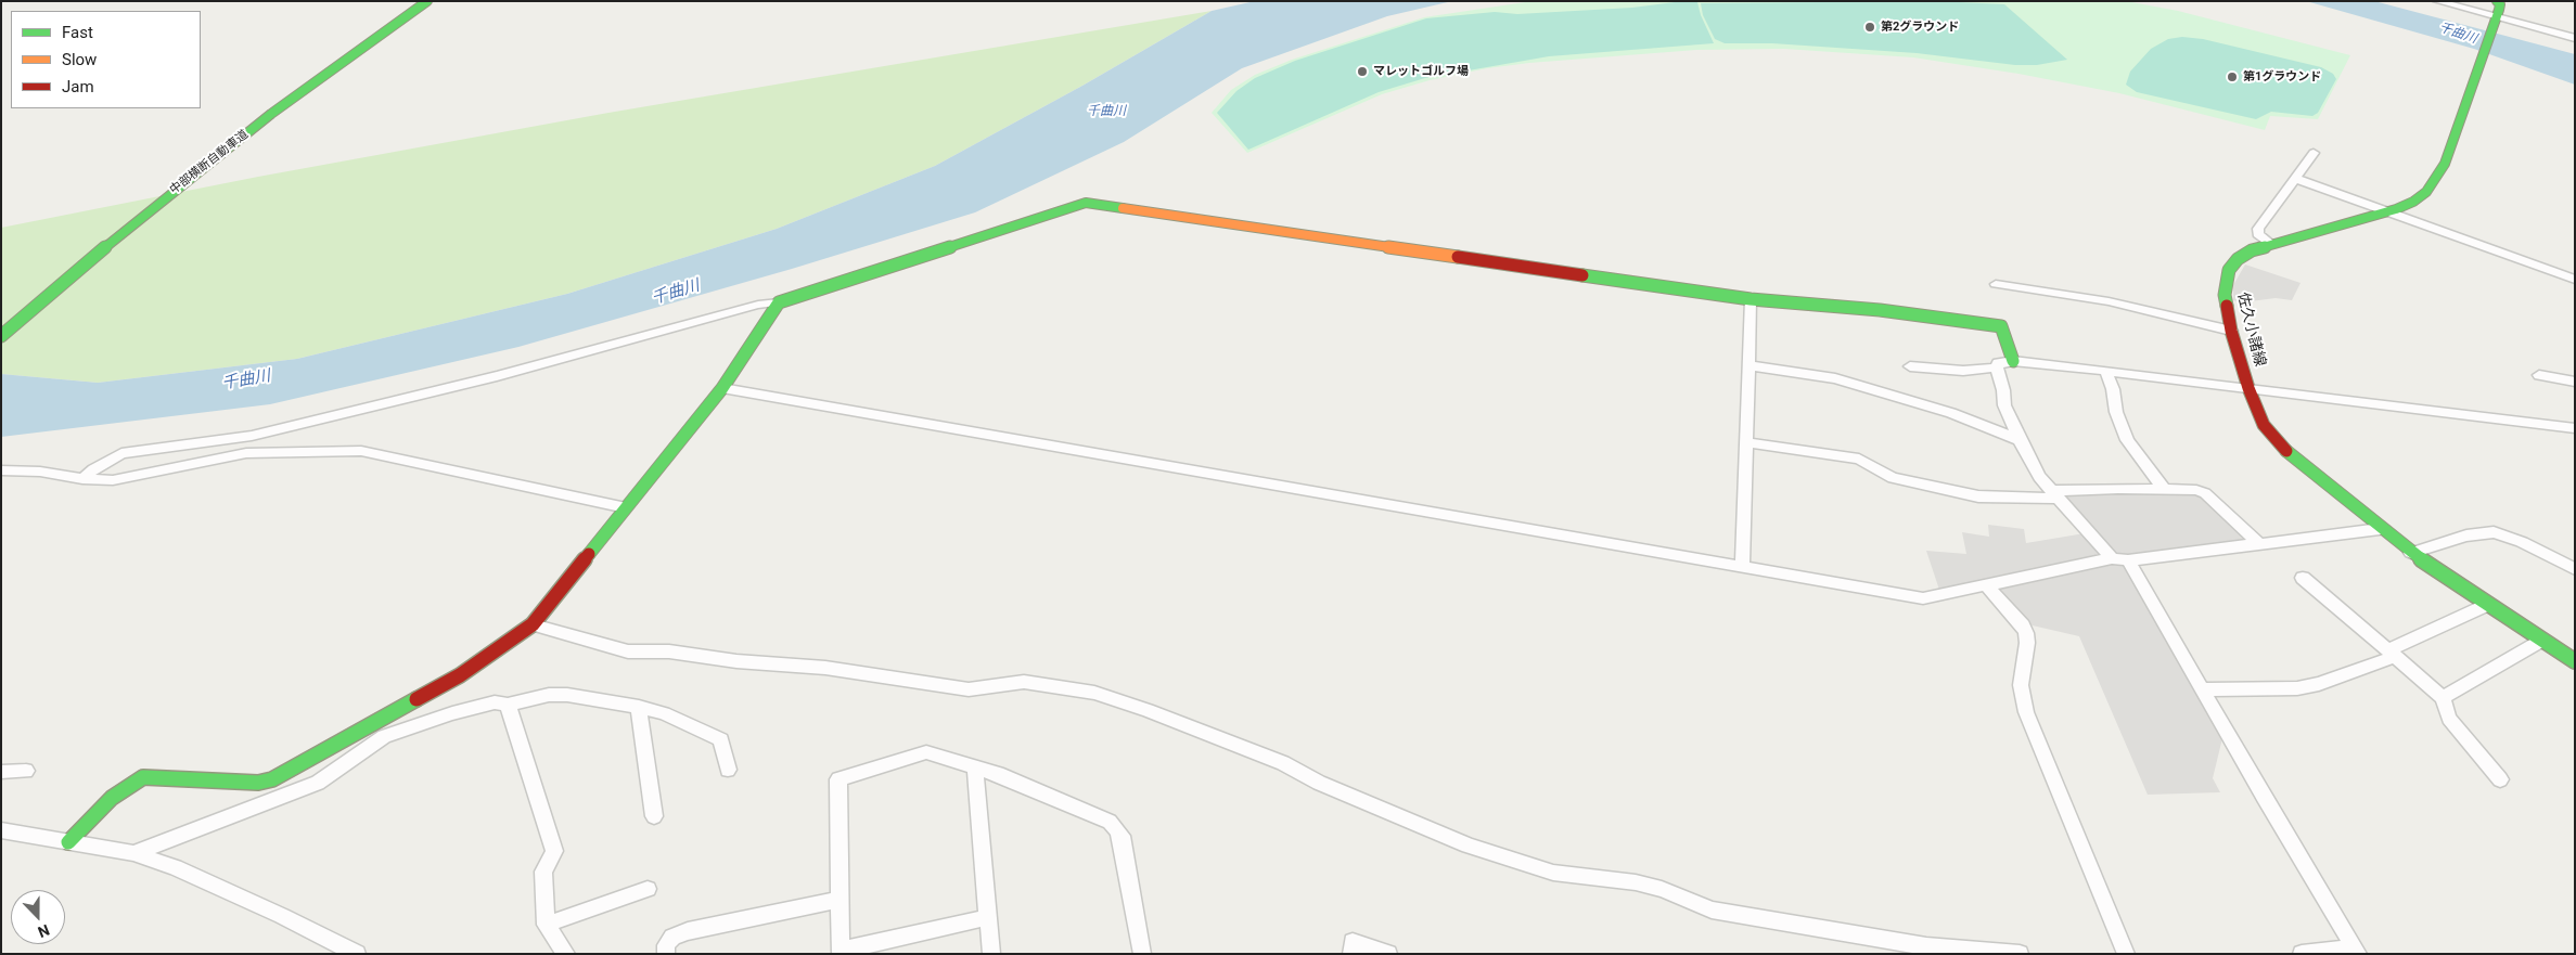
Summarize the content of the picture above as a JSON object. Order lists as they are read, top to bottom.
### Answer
{
  "streets": {
    "main road": ["中部横断自動車道", "佐久小諸線"]
  },
  "water": ["千曲川"],
  "places": ["第2グラウンド", "マレットゴルフ場", "第1グラウンド"],
  "legend": ["Fast", "Slow", "Jam"],
  "north": "bottom"
}
